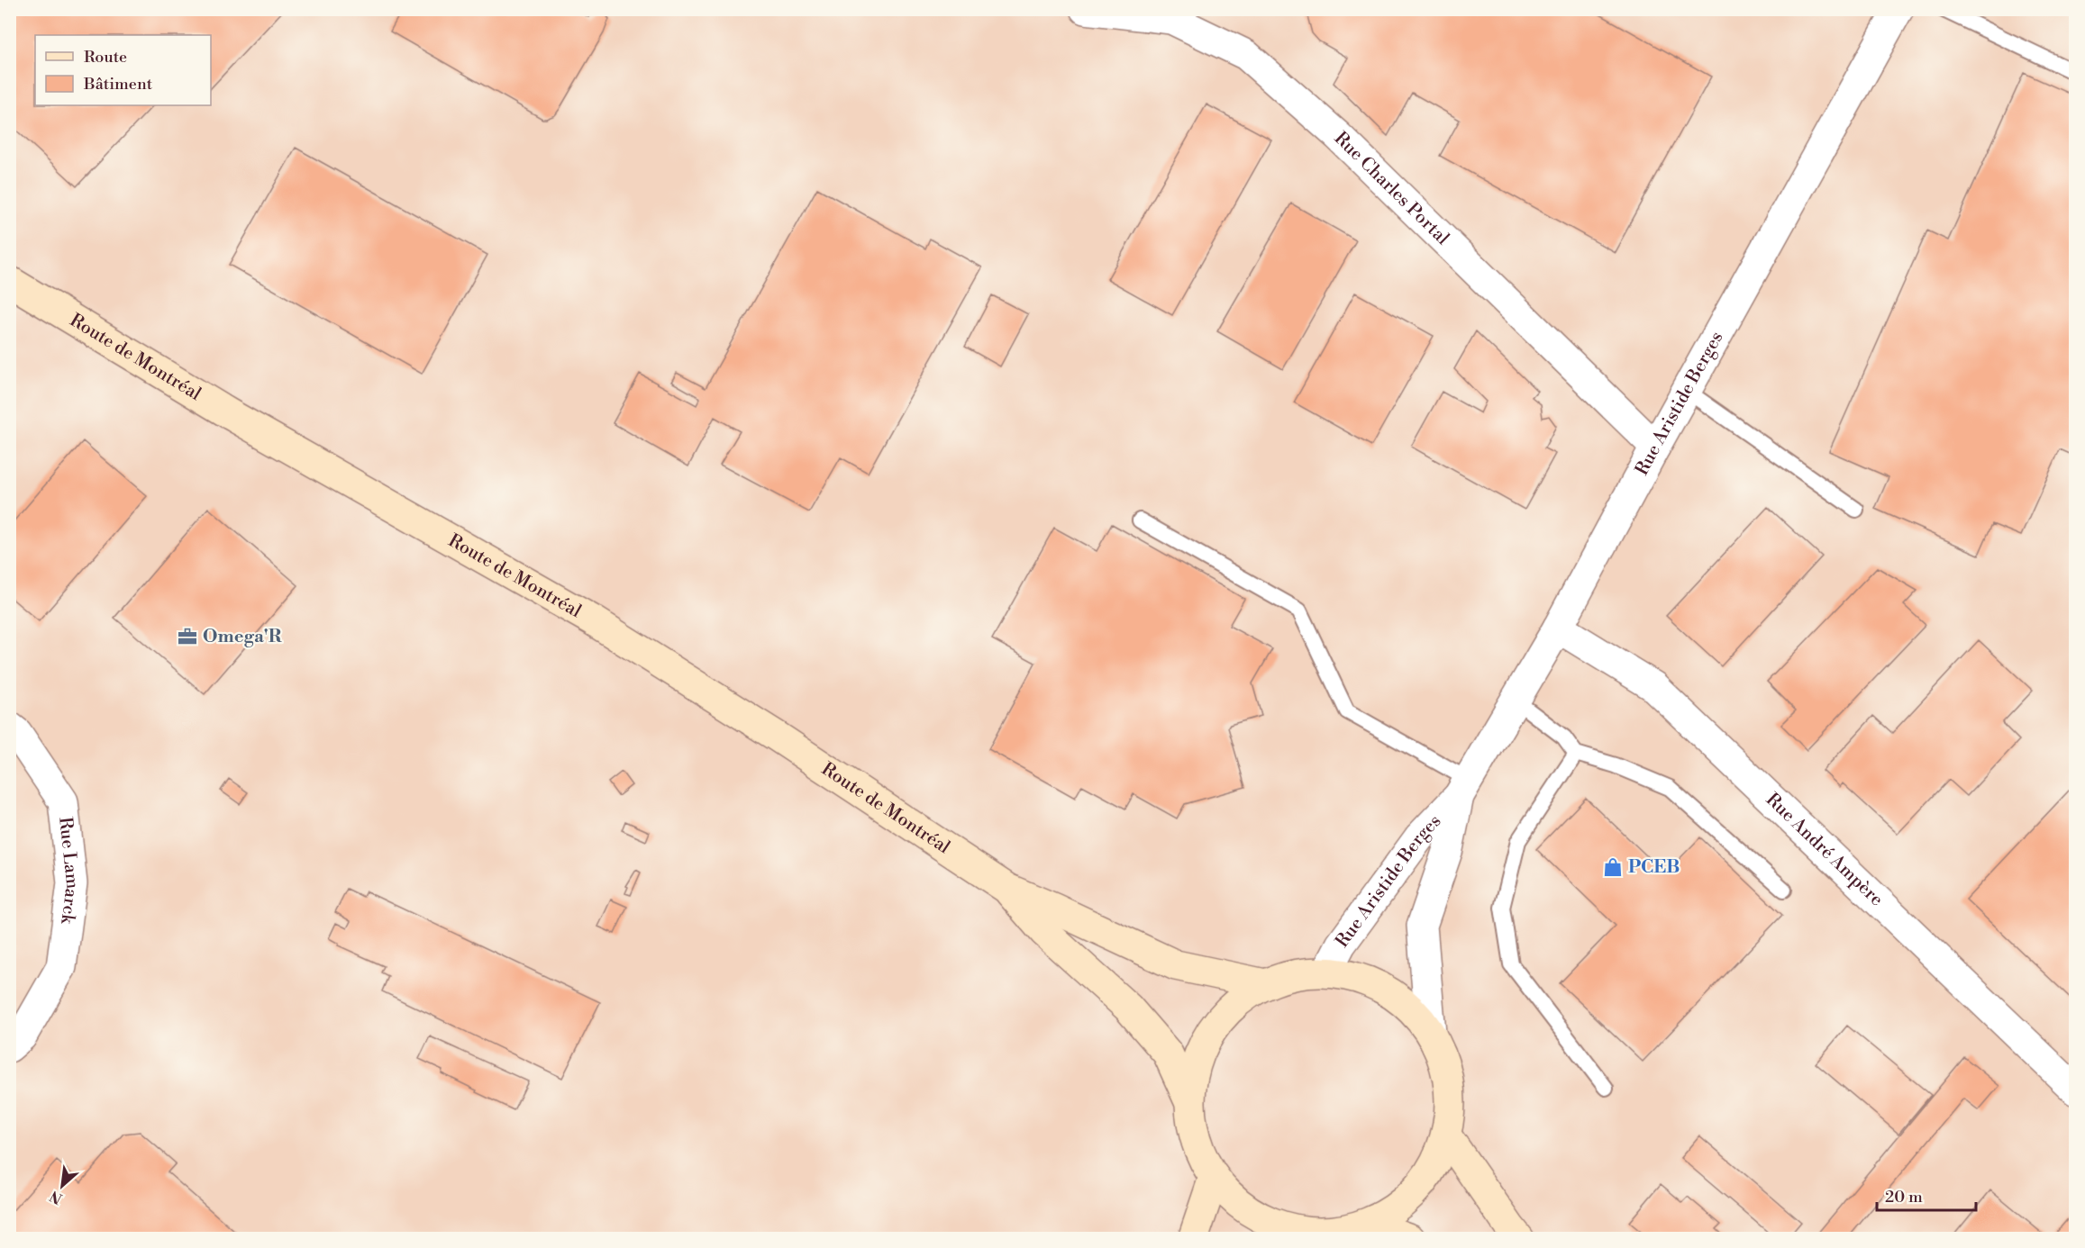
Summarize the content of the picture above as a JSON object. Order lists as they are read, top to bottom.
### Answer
{
  "streets": {
    "main road": ["Route de Montréal"],
    "street": [
      "Rue Charles Portal",
      "Rue Aristide Berges",
      "Rue André Ampère",
      "Rue Lamarck"
    ]
  },
  "crossings": [
    ["Rue Charles Portal", "Rue Aristide Berges"],
    ["Rue Aristide Berges", "Rue André Ampère"]
  ],
  "places": {
    "office": ["Omega'R"],
    "shop": ["PCEB"]
  },
  "legend": ["Route", "Bâtiment"],
  "scale_bar": "20 m",
  "north": "bottom left"
}
